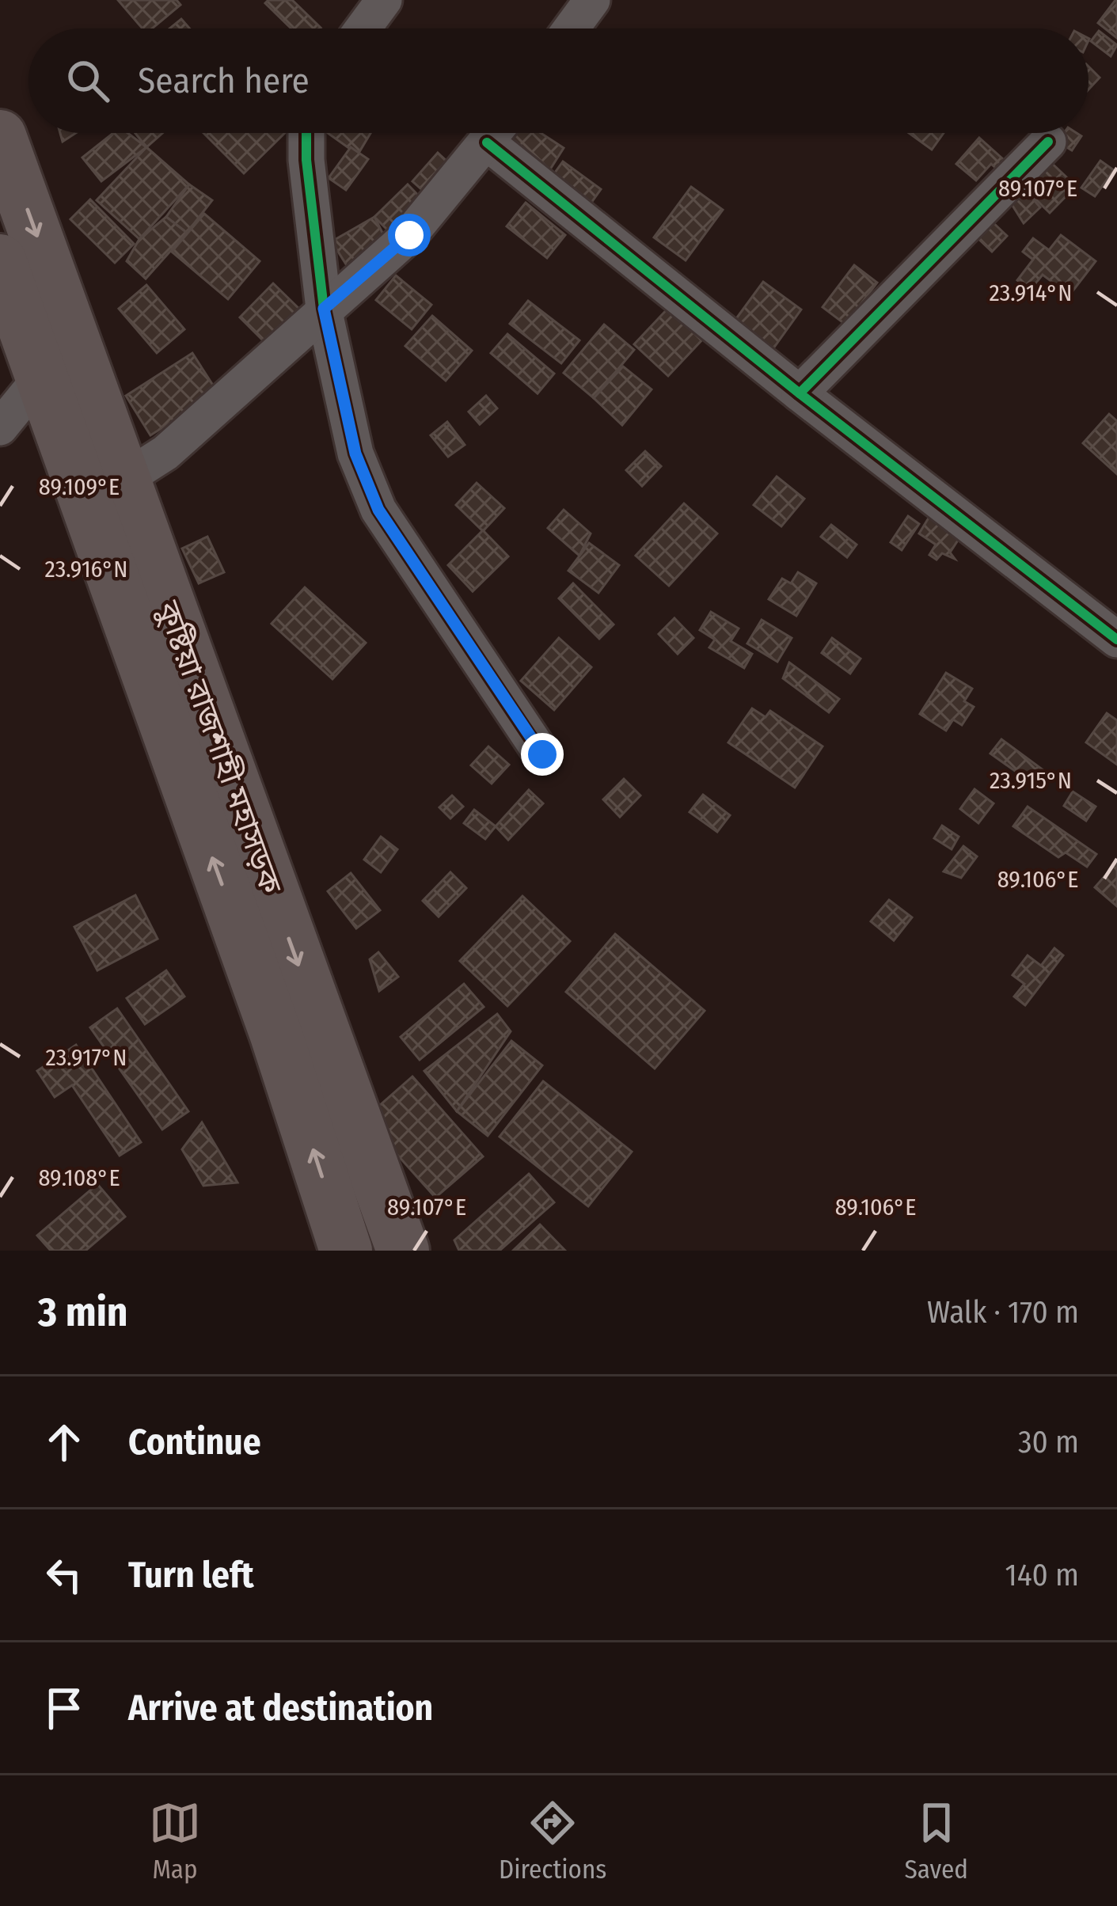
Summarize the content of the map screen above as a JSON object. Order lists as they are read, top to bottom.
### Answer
{
  "streets": {
    "highway": ["কুষ্টিয়া রাজশাহী মহাসড়ক"]
  },
  "page": {
    "search": "Search here",
    "heading": ["3 min", "Walk · 170 m"],
    "list": [
      ["Continue", "30 m"],
      ["Turn left", "140 m"],
      "Arrive at destination"
    ],
    "nav": ["Map", "Directions", "Saved"]
  },
  "coordinates": [
    "89.107°E",
    "23.914°N",
    "89.109°E",
    "23.916°N",
    "23.915°N",
    "89.106°E",
    "23.917°N",
    "89.108°E"
  ]
}
